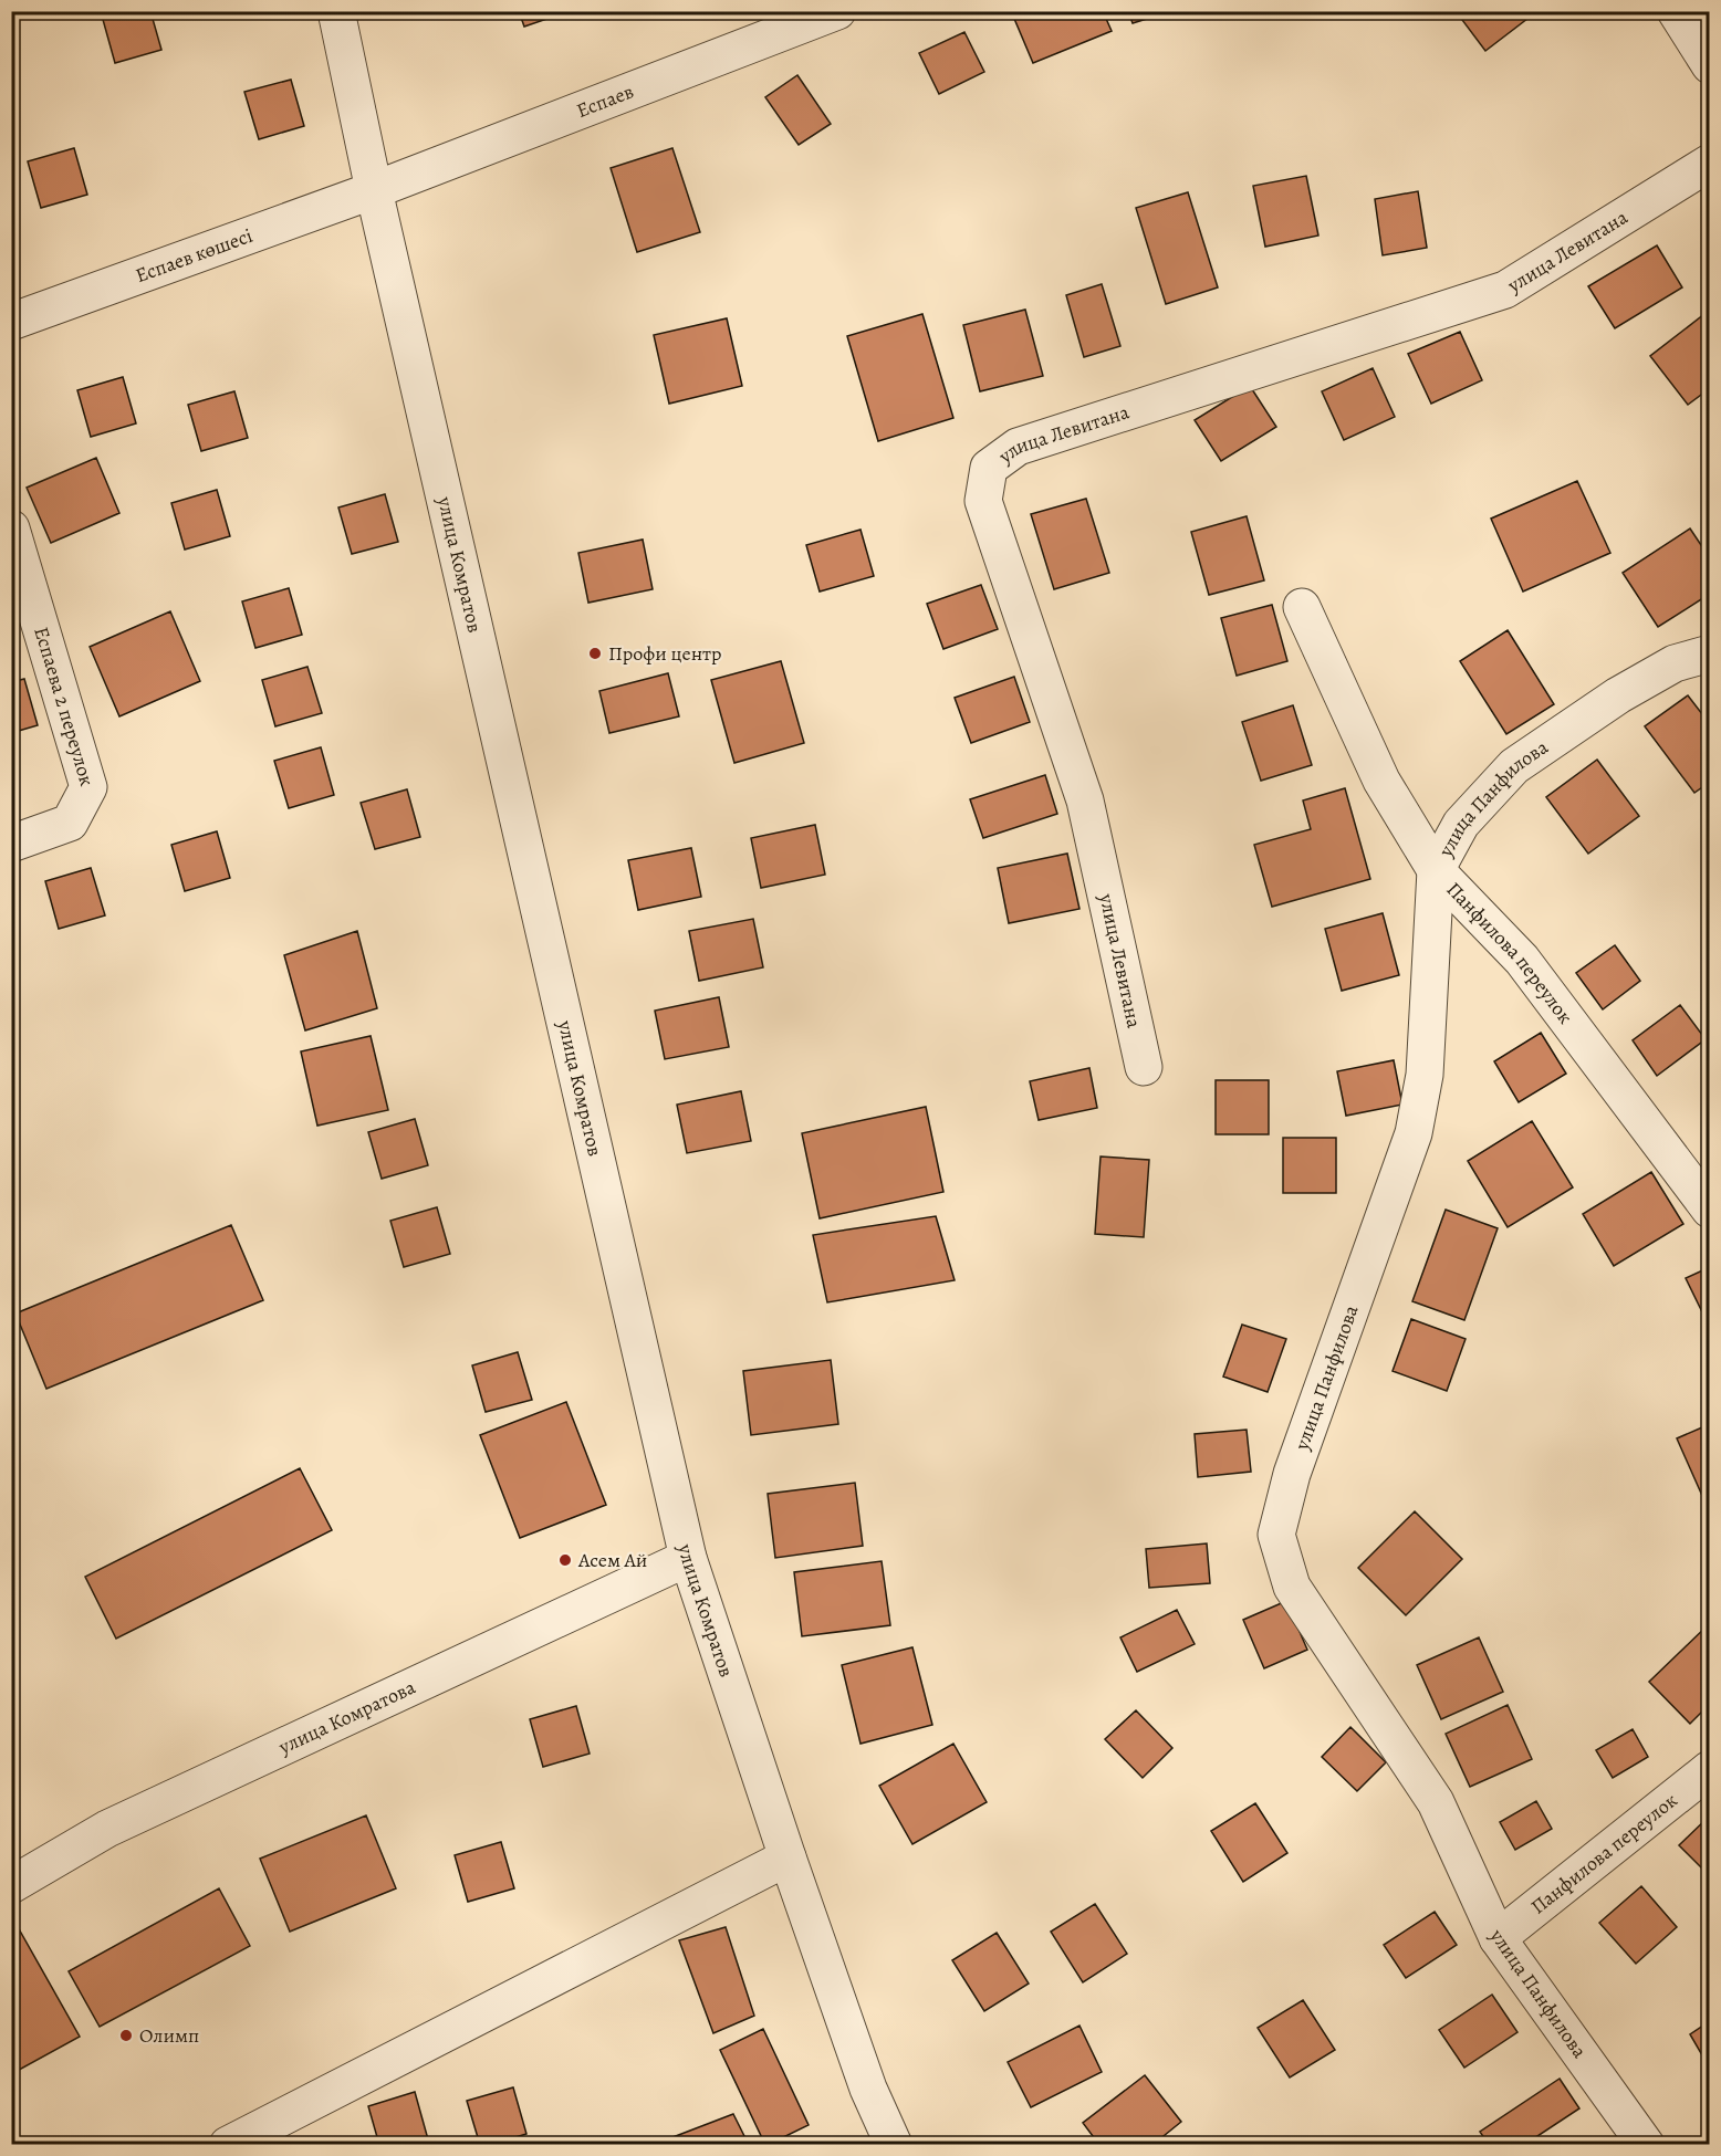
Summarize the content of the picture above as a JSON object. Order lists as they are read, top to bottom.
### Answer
{
  "streets": {
    "street": [
      "Еспаев",
      "улица Левитана",
      "Еспаев көшесі",
      "улица Комратов",
      "Еспаева 2 переулок",
      "улица Панфилова",
      "Панфилова переулок",
      "улица Комратова"
    ]
  },
  "crossings": [
    ["Еспаев", "Еспаев көшесі"],
    ["Еспаев", "улица Комратов"],
    ["Еспаев көшесі", "улица Комратов"],
    ["улица Комратов", "улица Комратова"],
    ["улица Панфилова", "Панфилова переулок"]
  ],
  "places": ["Профи центр", "Асем Ай", "Олимп"]
}
